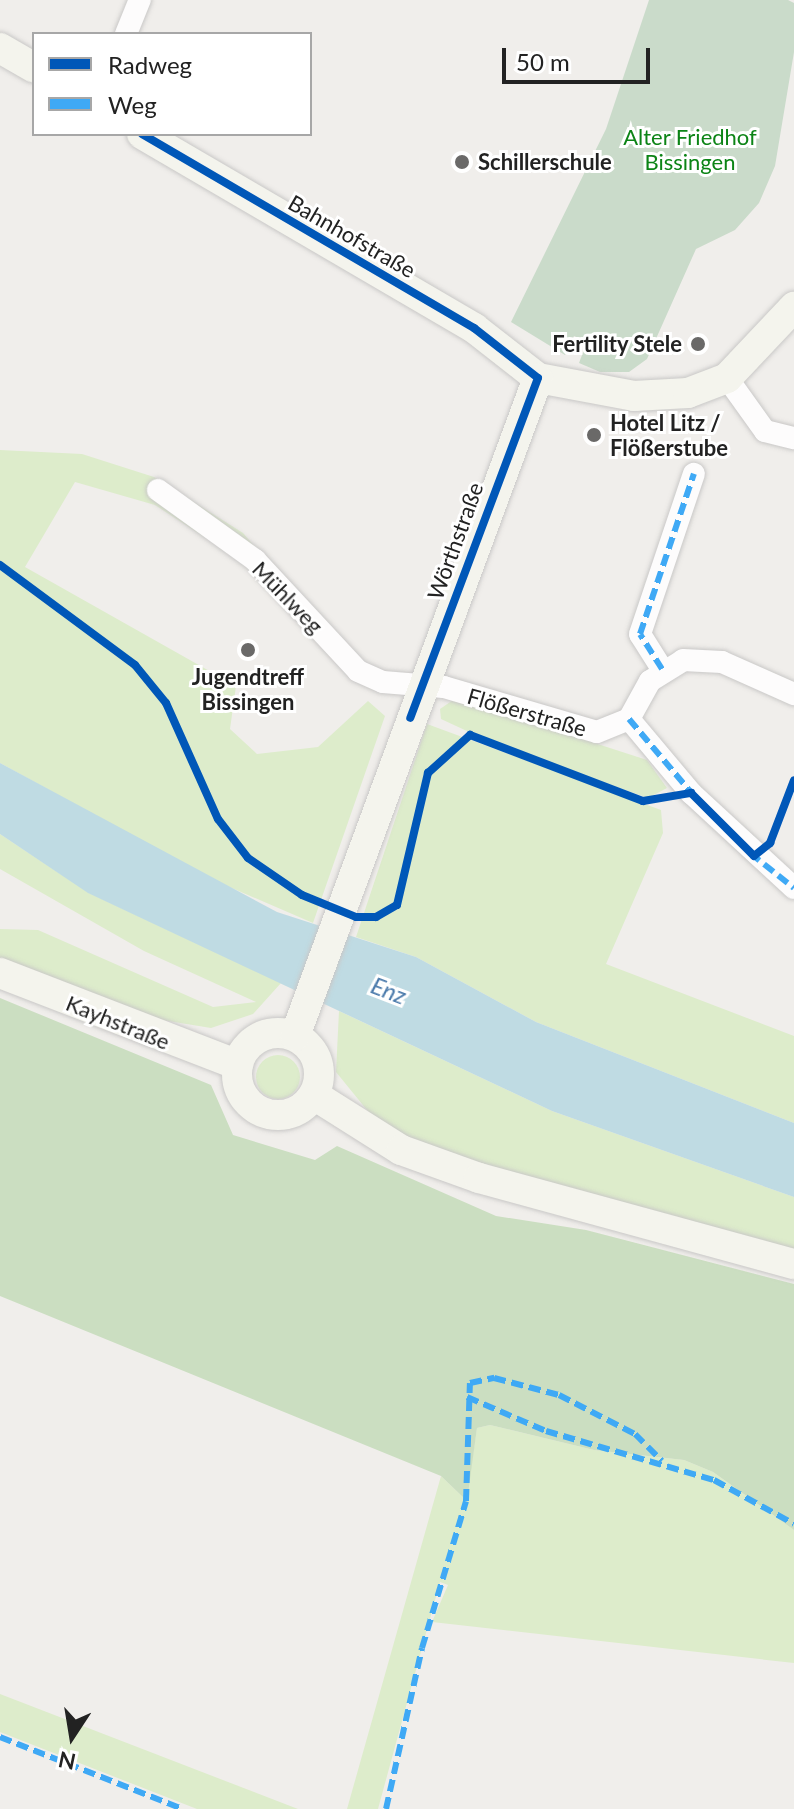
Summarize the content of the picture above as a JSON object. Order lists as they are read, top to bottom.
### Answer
{
  "streets": {
    "street": [
      "Bahnhofstraße",
      "Wörthstraße",
      "Mühlweg",
      "Flößerstraße",
      "Kayhstraße"
    ]
  },
  "crossings": [
    ["Bahnhofstraße", "Wörthstraße"],
    ["Wörthstraße", "Mühlweg"],
    ["Wörthstraße", "Flößerstraße"],
    ["Wörthstraße", "Kayhstraße"],
    ["Mühlweg", "Flößerstraße"]
  ],
  "water": ["Enz"],
  "parks": ["Alter Friedhof Bissingen"],
  "places": [
    "Schillerschule",
    "Fertility Stele",
    "Hotel Litz / Flößerstube",
    "Jugendtreff Bissingen"
  ],
  "legend": ["Radweg", "Weg"],
  "scale_bar": "50 m",
  "north": "bottom"
}
